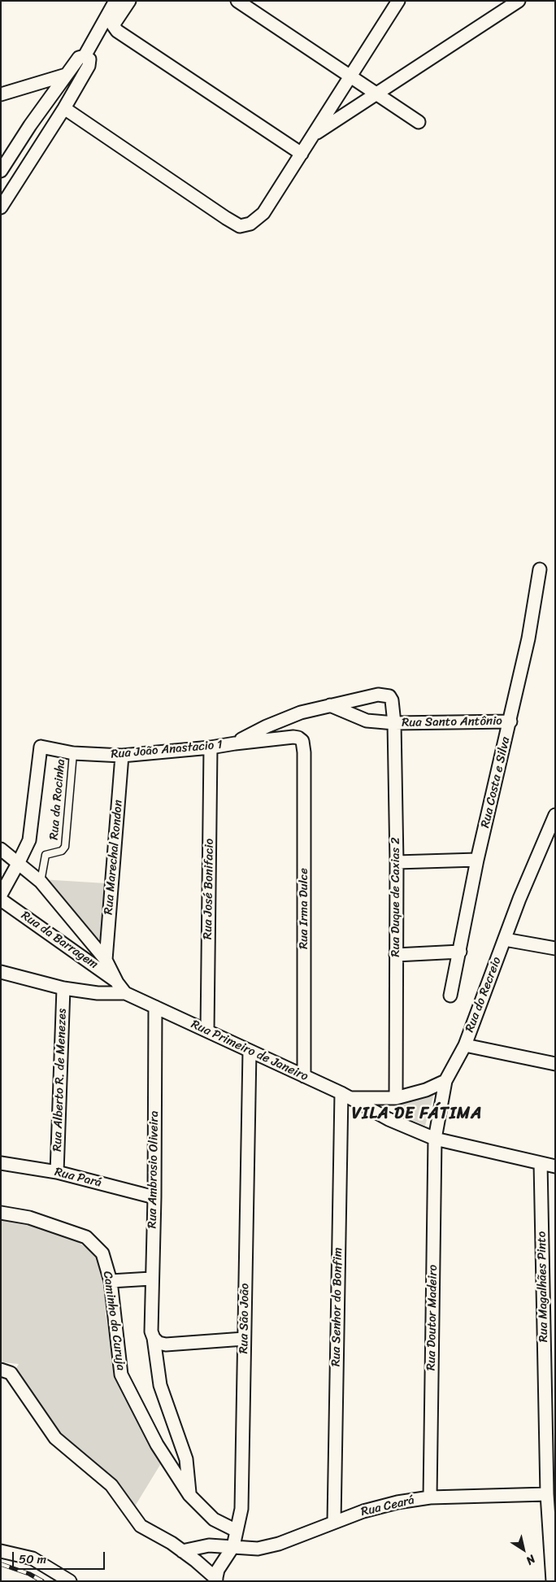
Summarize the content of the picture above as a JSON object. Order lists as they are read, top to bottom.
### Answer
{
  "streets": {
    "street": [
      "Rua Santo Antônio",
      "Rua João Anastacio 1",
      "Rua Costa e Silva",
      "Rua Marechal Rondon",
      "Rua José Bonifacio",
      "Rua Duque de Caxias 2",
      "Rua Irma Dulce",
      "Rua da Barragem",
      "Rua do Recreio",
      "Rua Primeiro de Janeiro",
      "Rua Alberto R. de Menezes",
      "Rua Ambrosio Oliveira",
      "Rua Pará",
      "Rua Magalhães Pinto",
      "Rua Senhor do Bonfim",
      "Rua Doutor Madeiro",
      "Rua São João",
      "Caminho da Curuja",
      "Rua Ceará"
    ],
    "lane": ["Rua da Rocinha"]
  },
  "crossings": [
    ["Rua Santo Antônio", "Rua Costa e Silva"],
    ["Rua Santo Antônio", "Rua Duque de Caxias 2"],
    ["Rua João Anastacio 1", "Rua da Rocinha"],
    ["Rua João Anastacio 1", "Rua Marechal Rondon"],
    ["Rua João Anastacio 1", "Rua José Bonifacio"],
    ["Rua João Anastacio 1", "Rua Duque de Caxias 2"],
    ["Rua João Anastacio 1", "Rua Irma Dulce"],
    ["Rua João Anastacio 1", "Rua Primeiro de Janeiro"],
    ["Rua da Rocinha", "Rua Primeiro de Janeiro"],
    ["Rua Marechal Rondon", "Rua Primeiro de Janeiro"],
    ["Rua José Bonifacio", "Rua Primeiro de Janeiro"],
    ["Rua Irma Dulce", "Rua Primeiro de Janeiro"],
    ["Rua da Barragem", "Rua Primeiro de Janeiro"],
    ["Rua do Recreio", "Rua Primeiro de Janeiro"],
    ["Rua do Recreio", "Rua Doutor Madeiro"],
    ["Rua Primeiro de Janeiro", "Rua Ambrosio Oliveira"],
    ["Rua Primeiro de Janeiro", "Rua Magalhães Pinto"],
    ["Rua Primeiro de Janeiro", "Rua Senhor do Bonfim"],
    ["Rua Primeiro de Janeiro", "Rua Doutor Madeiro"],
    ["Rua Primeiro de Janeiro", "Rua São João"],
    ["Rua Alberto R. de Menezes", "Rua Pará"],
    ["Rua Ambrosio Oliveira", "Rua Pará"],
    ["Rua Ambrosio Oliveira", "Caminho da Curuja"],
    ["Rua Magalhães Pinto", "Rua Ceará"],
    ["Rua Senhor do Bonfim", "Rua Ceará"],
    ["Rua Doutor Madeiro", "Rua Ceará"],
    ["Rua São João", "Caminho da Curuja"],
    ["Rua São João", "Rua Ceará"]
  ],
  "districts": ["VILA DE FÁTIMA"],
  "scale_bar": "50 m",
  "north": "bottom right"
}
